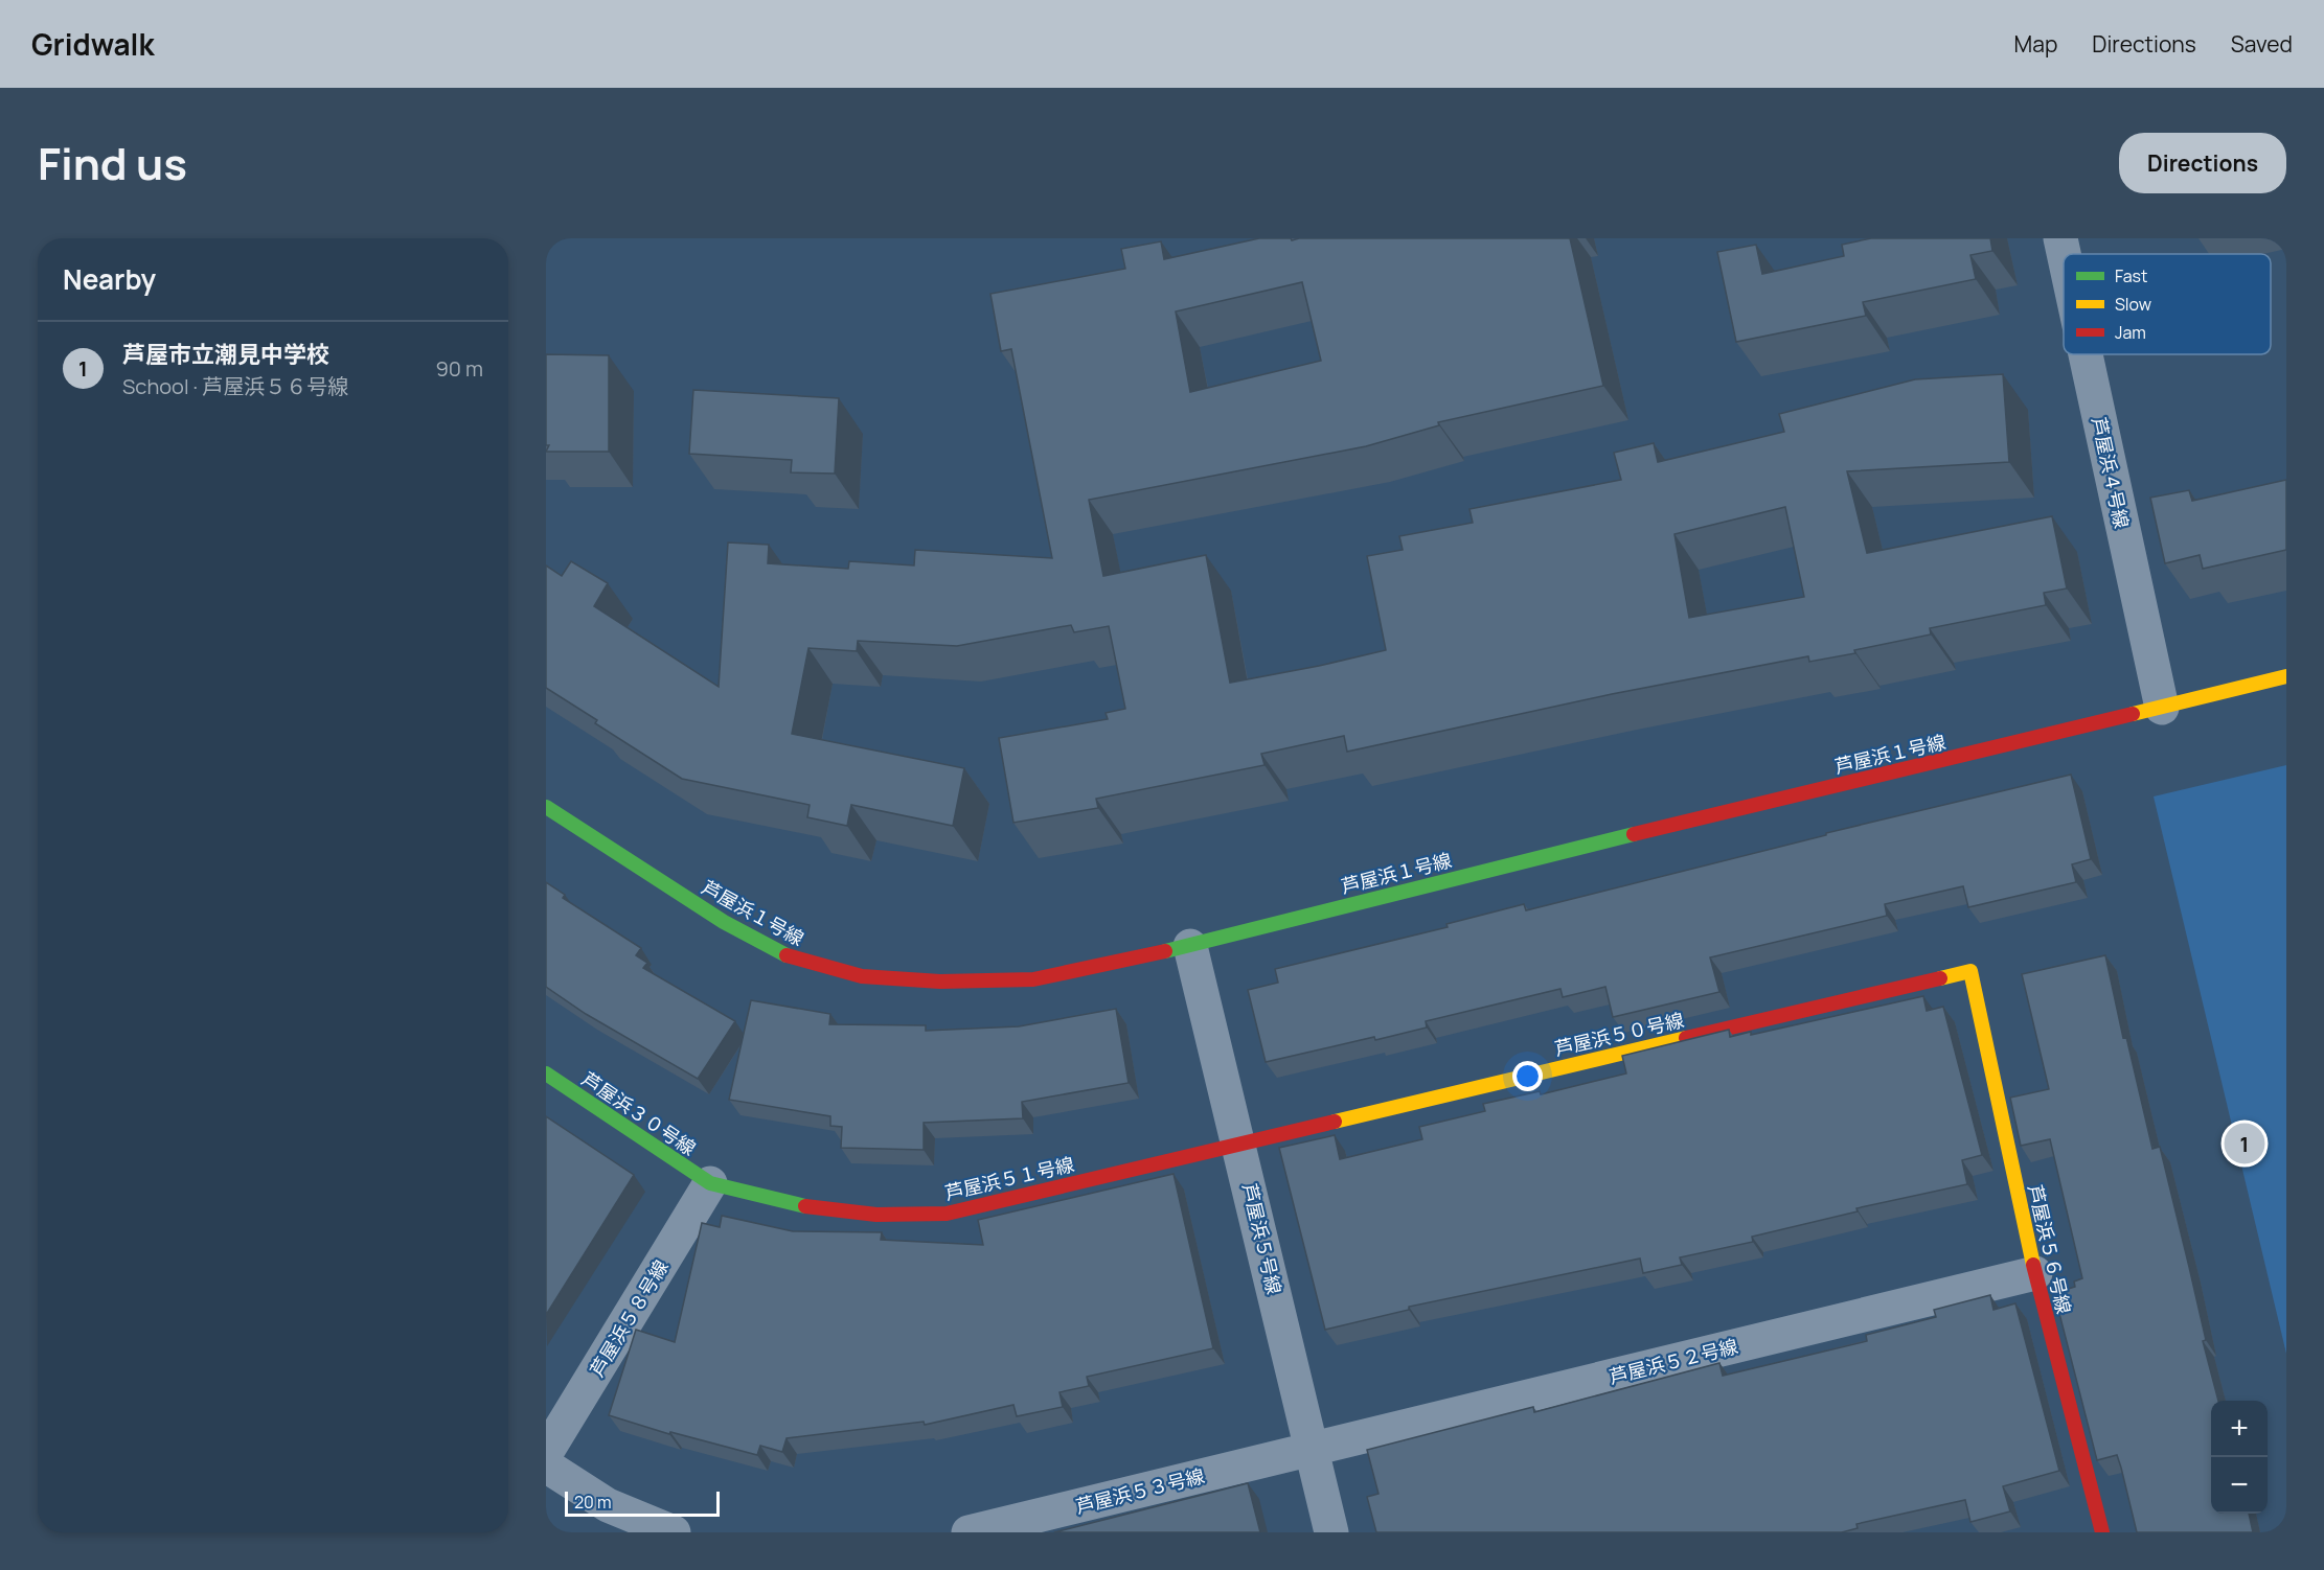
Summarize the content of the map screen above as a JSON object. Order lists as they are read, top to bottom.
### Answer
{
  "streets": {
    "street": [
      "芦屋浜４号線",
      "芦屋浜１号線",
      "芦屋浜５０号線",
      "芦屋浜３０号線",
      "芦屋浜５１号線",
      "芦屋浜５号線",
      "芦屋浜５６号線",
      "芦屋浜５８号線",
      "芦屋浜５２号線",
      "芦屋浜５３号線"
    ]
  },
  "crossings": [
    ["芦屋浜４号線", "芦屋浜１号線"],
    ["芦屋浜１号線", "芦屋浜５号線"],
    ["芦屋浜５０号線", "芦屋浜５１号線"],
    ["芦屋浜５０号線", "芦屋浜５号線"],
    ["芦屋浜５０号線", "芦屋浜５６号線"],
    ["芦屋浜３０号線", "芦屋浜５１号線"],
    ["芦屋浜３０号線", "芦屋浜５８号線"],
    ["芦屋浜５１号線", "芦屋浜５号線"],
    ["芦屋浜５１号線", "芦屋浜５８号線"],
    ["芦屋浜５号線", "芦屋浜５２号線"],
    ["芦屋浜５号線", "芦屋浜５３号線"],
    ["芦屋浜５６号線", "芦屋浜５２号線"],
    ["芦屋浜５２号線", "芦屋浜５３号線"]
  ],
  "legend": ["Fast", "Slow", "Jam"],
  "scale_bar": "20 m",
  "page": {
    "header": "Gridwalk",
    "nav": ["Map", "Directions", "Saved"],
    "title": "Find us",
    "buttons": "Directions",
    "heading": "Nearby",
    "list": [
      {
        "mark": "1",
        "name": "芦屋市立潮見中学校",
        "note": "School · 芦屋浜５６号線",
        "value": "90 m"
      }
    ],
    "pins": "1",
    "map_buttons": ["+", "−"],
    "scale": "20 m"
  }
}
